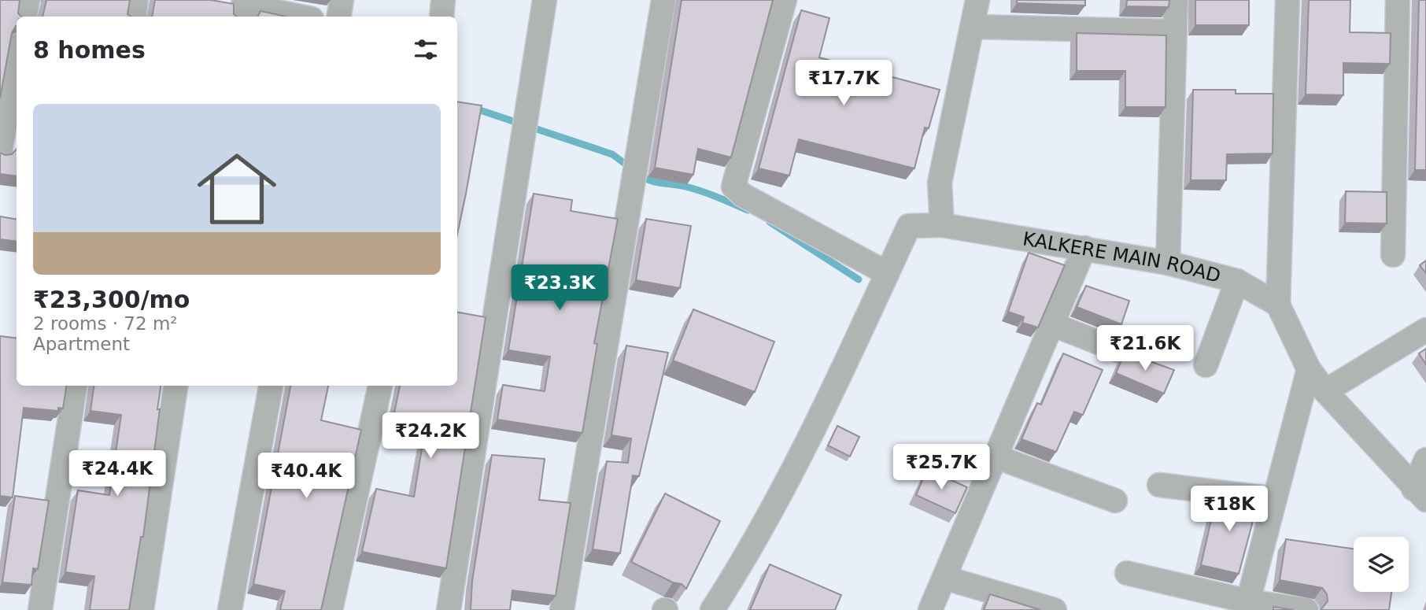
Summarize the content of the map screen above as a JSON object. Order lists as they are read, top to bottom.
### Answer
{
  "streets": {
    "street": ["KALKERE MAIN ROAD"]
  },
  "page": {
    "heading": "8 homes",
    "price": [
      "₹17.7K",
      "₹23.3K",
      "₹21.6K",
      "₹24.2K",
      "₹25.7K",
      "₹24.4K",
      "₹40.4K",
      "₹18K"
    ],
    "list": [
      {
        "name": "₹23,300/mo",
        "note": "2 rooms · 72 m² · Apartment"
      }
    ]
  }
}
